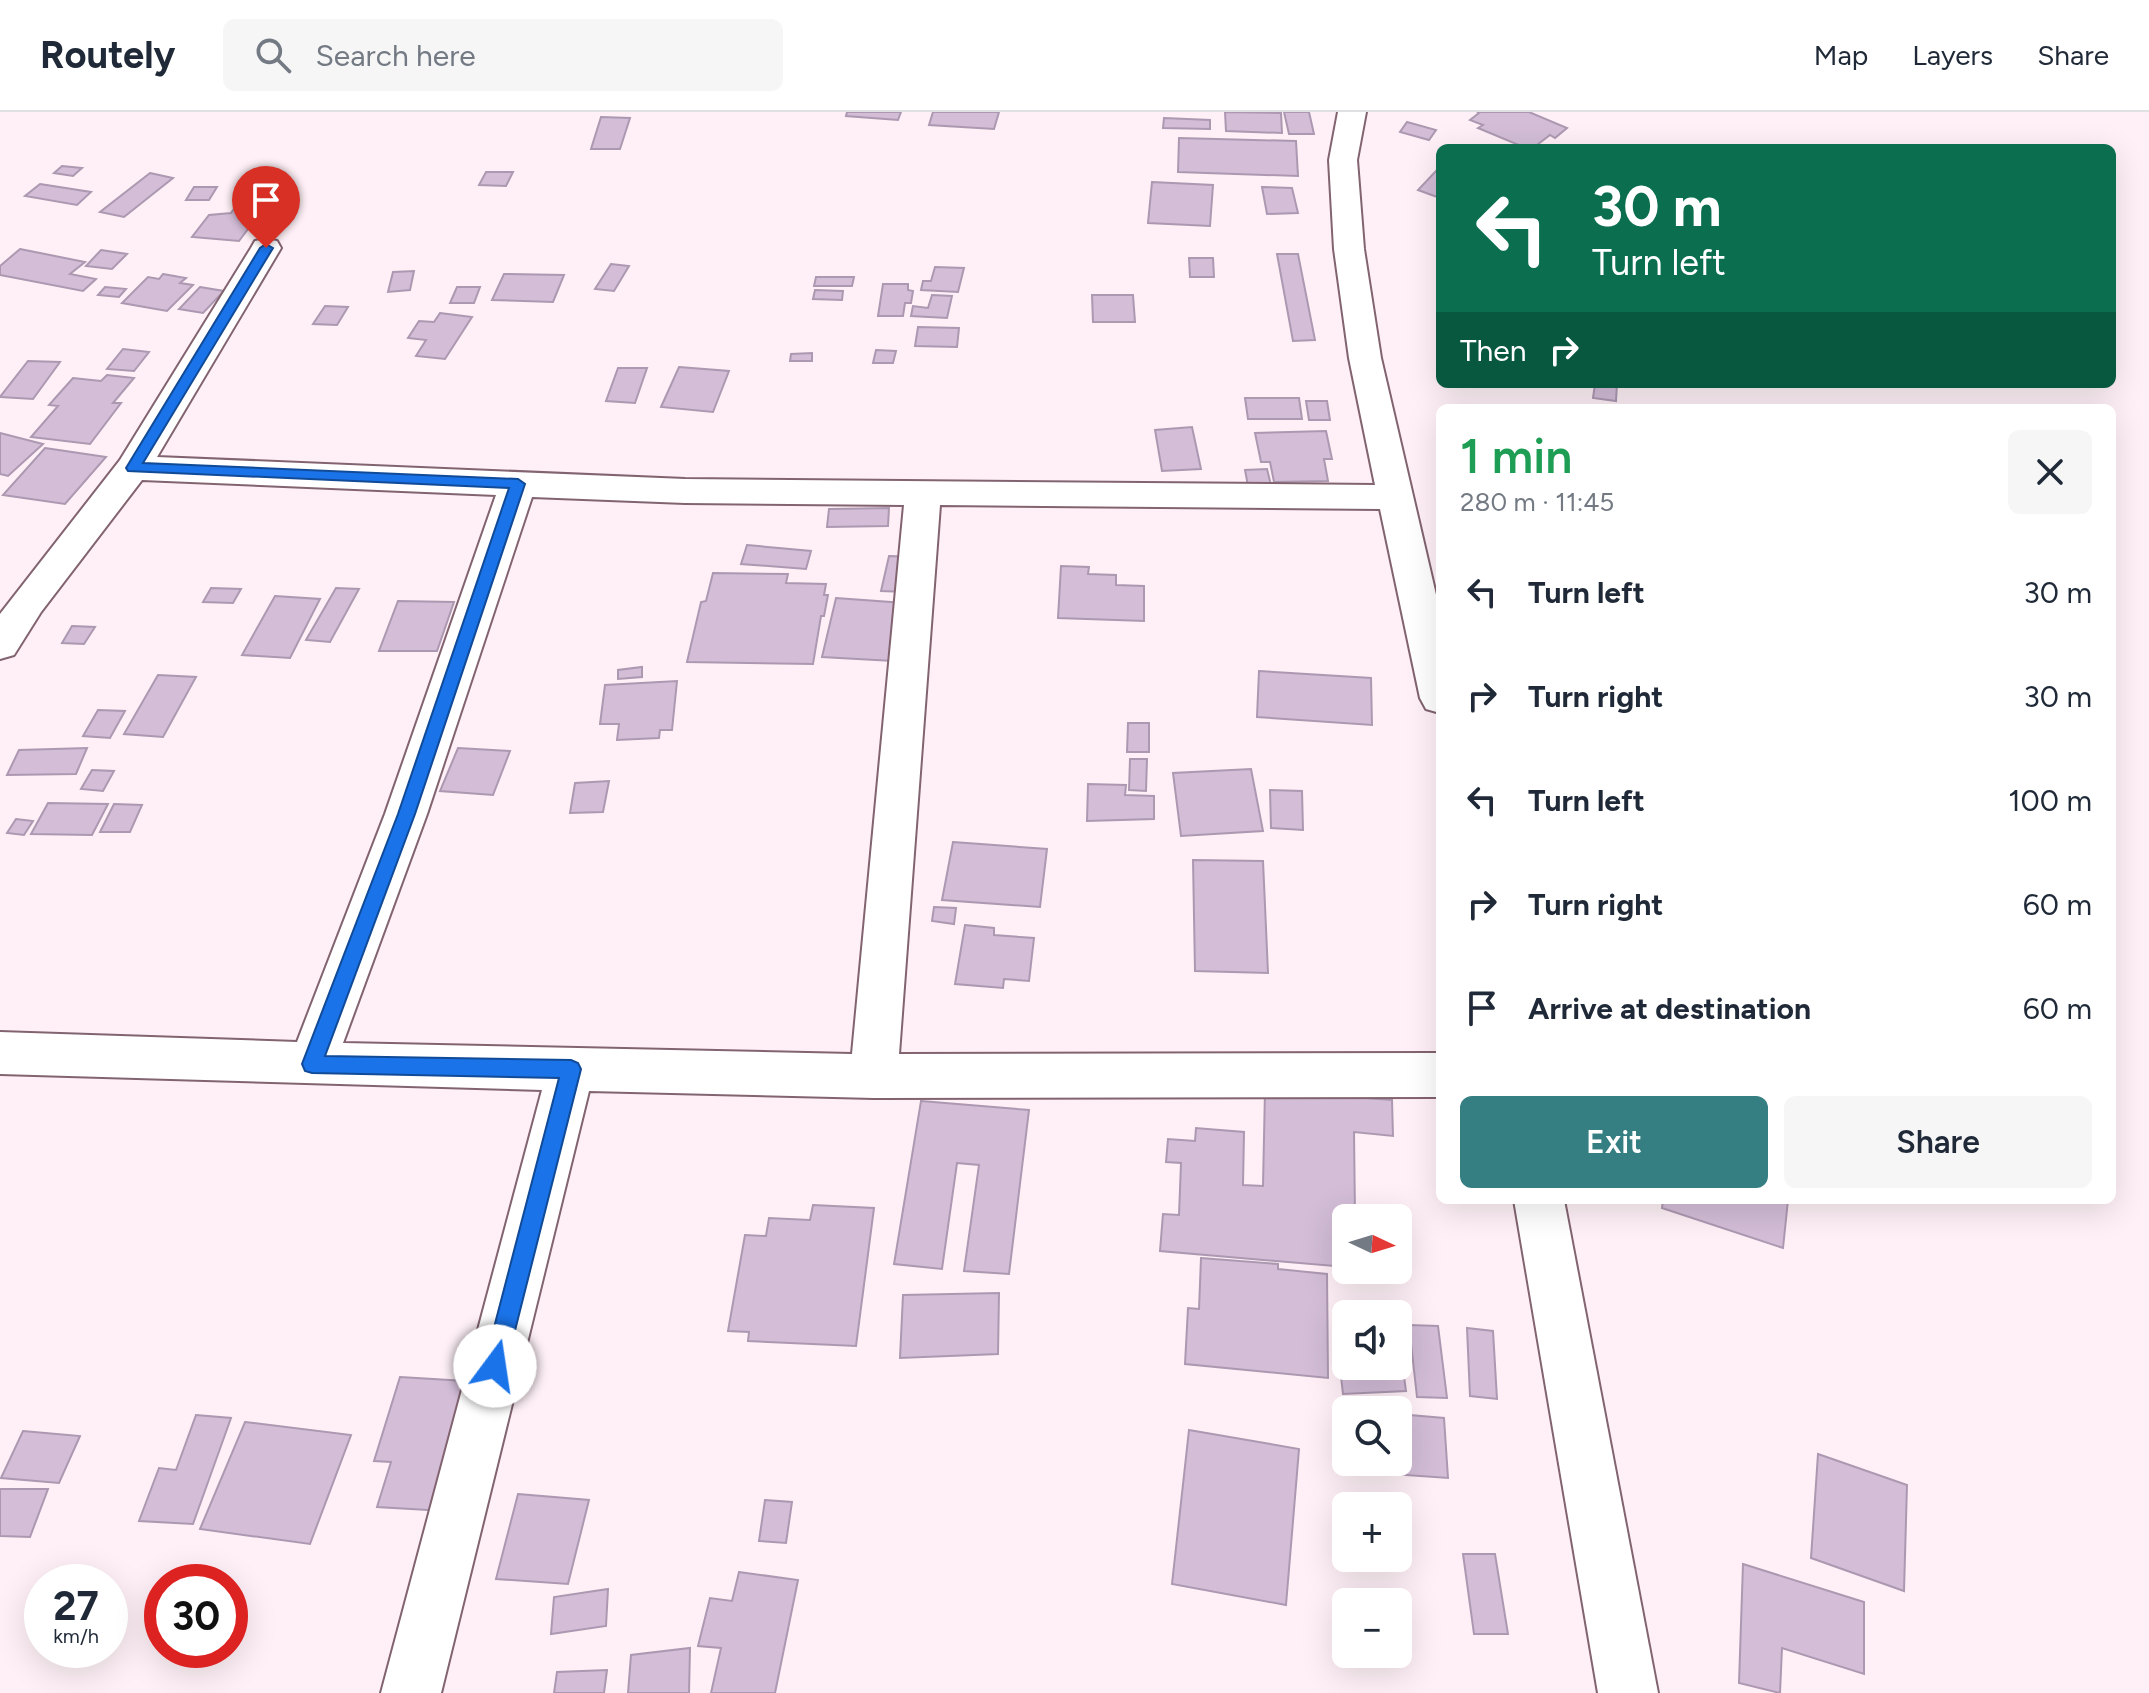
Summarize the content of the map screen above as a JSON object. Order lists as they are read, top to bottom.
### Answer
{
  "north": "right",
  "page": {
    "header": "Routely",
    "search": "Search here",
    "nav": ["Map", "Layers", "Share"],
    "turn": ["30 m", "Turn left"],
    "then": "Then",
    "heading": ["1 min", "280 m · 11:45"],
    "list": [
      {
        "name": "Turn left",
        "value": "30 m"
      },
      {
        "name": "Turn right",
        "value": "30 m"
      },
      {
        "name": "Turn left",
        "value": "100 m"
      },
      {
        "name": "Turn right",
        "value": "60 m"
      },
      {
        "name": "Arrive at destination",
        "value": "60 m"
      }
    ],
    "buttons": ["Exit", "Share"],
    "map_buttons": ["+", "−"],
    "speed": "27 km/h",
    "limit": "30"
  }
}
